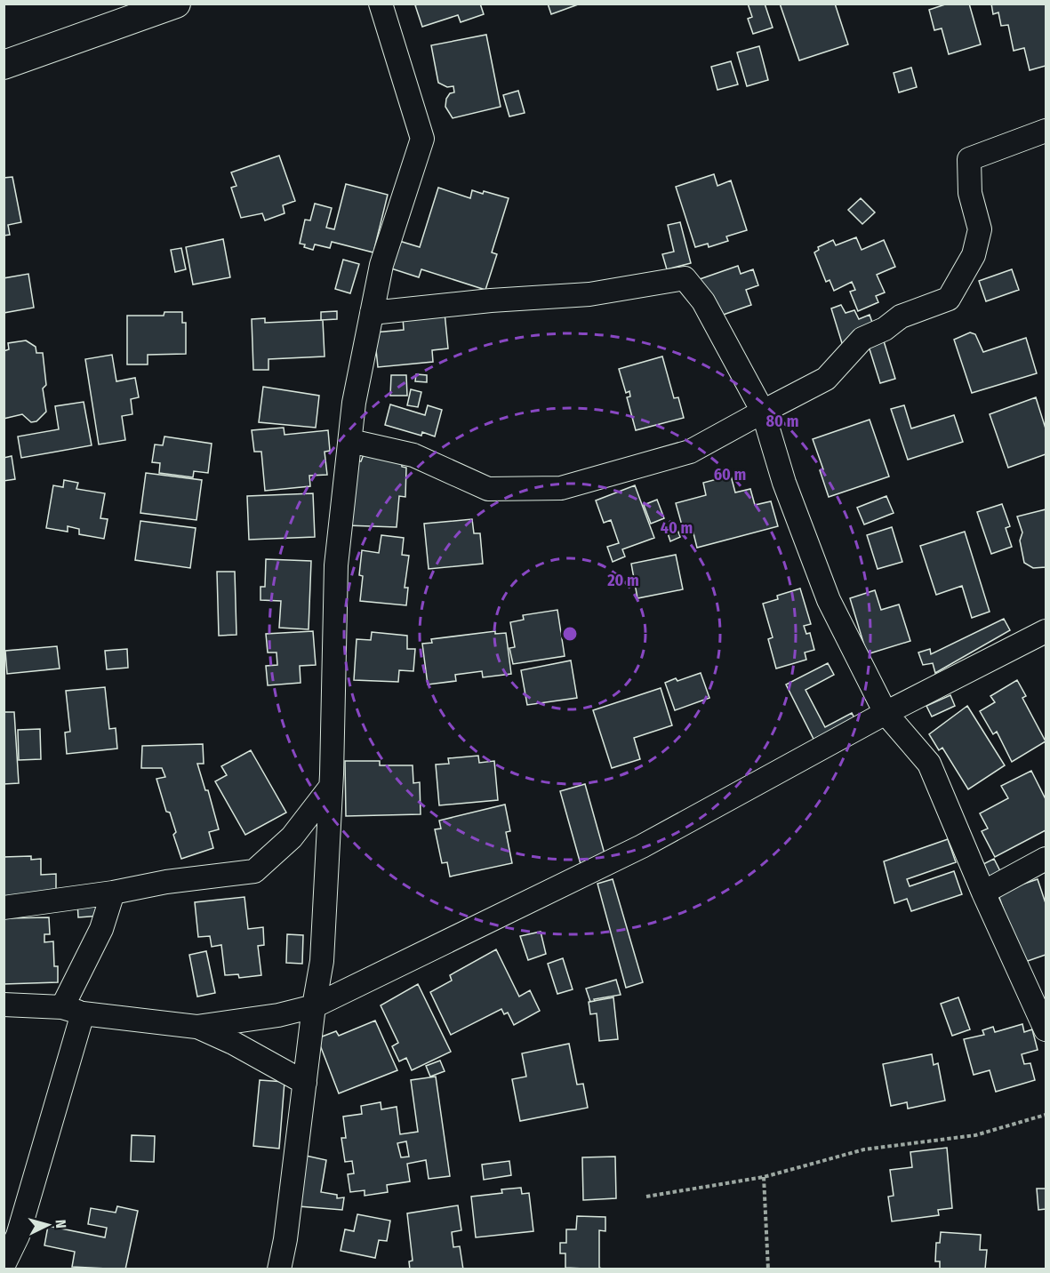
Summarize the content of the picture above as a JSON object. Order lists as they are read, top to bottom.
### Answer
{
  "north": "right",
  "rings": [
    "80 m",
    "60 m",
    "40 m",
    "20 m"
  ]
}
